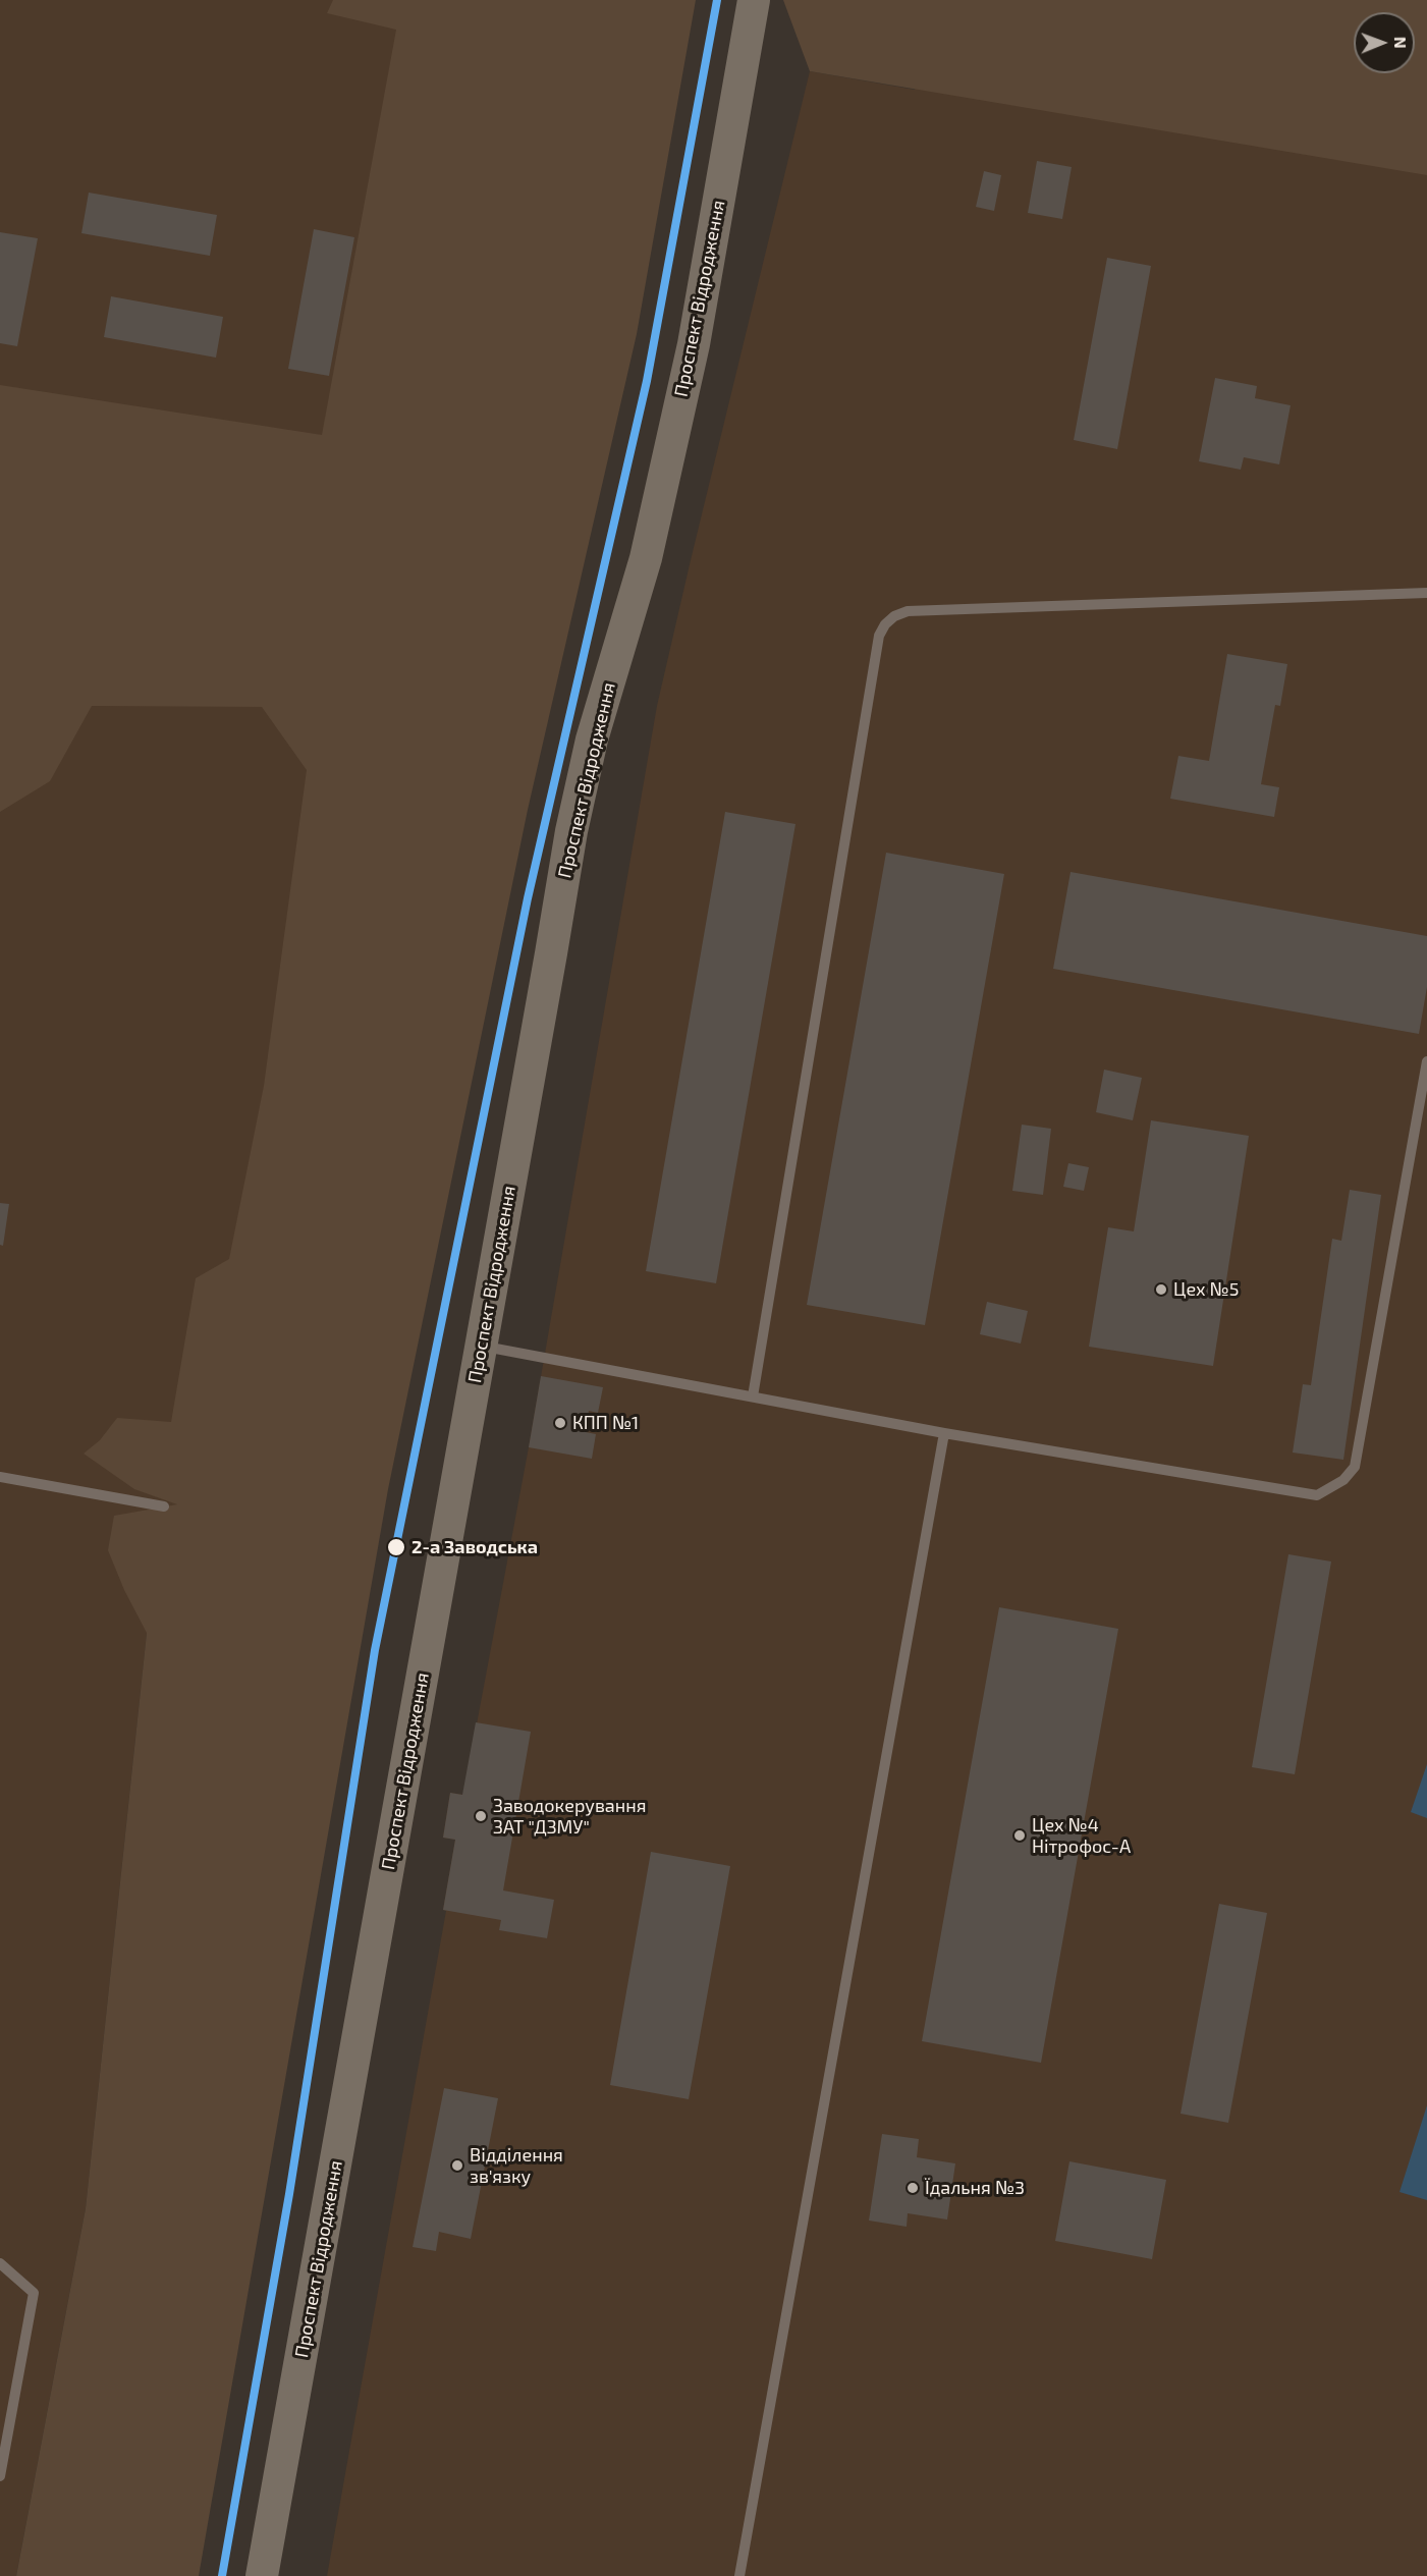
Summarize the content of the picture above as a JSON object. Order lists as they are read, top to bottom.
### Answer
{
  "streets": {
    "street": ["Проспект Відродження"]
  },
  "places": [
    "Цех №5",
    "КПП №1",
    "2-а Заводська",
    "Заводокерування ЗАТ \"ДЗМУ\"",
    "Цех №4 Нітрофос-А",
    "Відділення зв'язку",
    "Їдальня №3"
  ],
  "north": "right"
}
